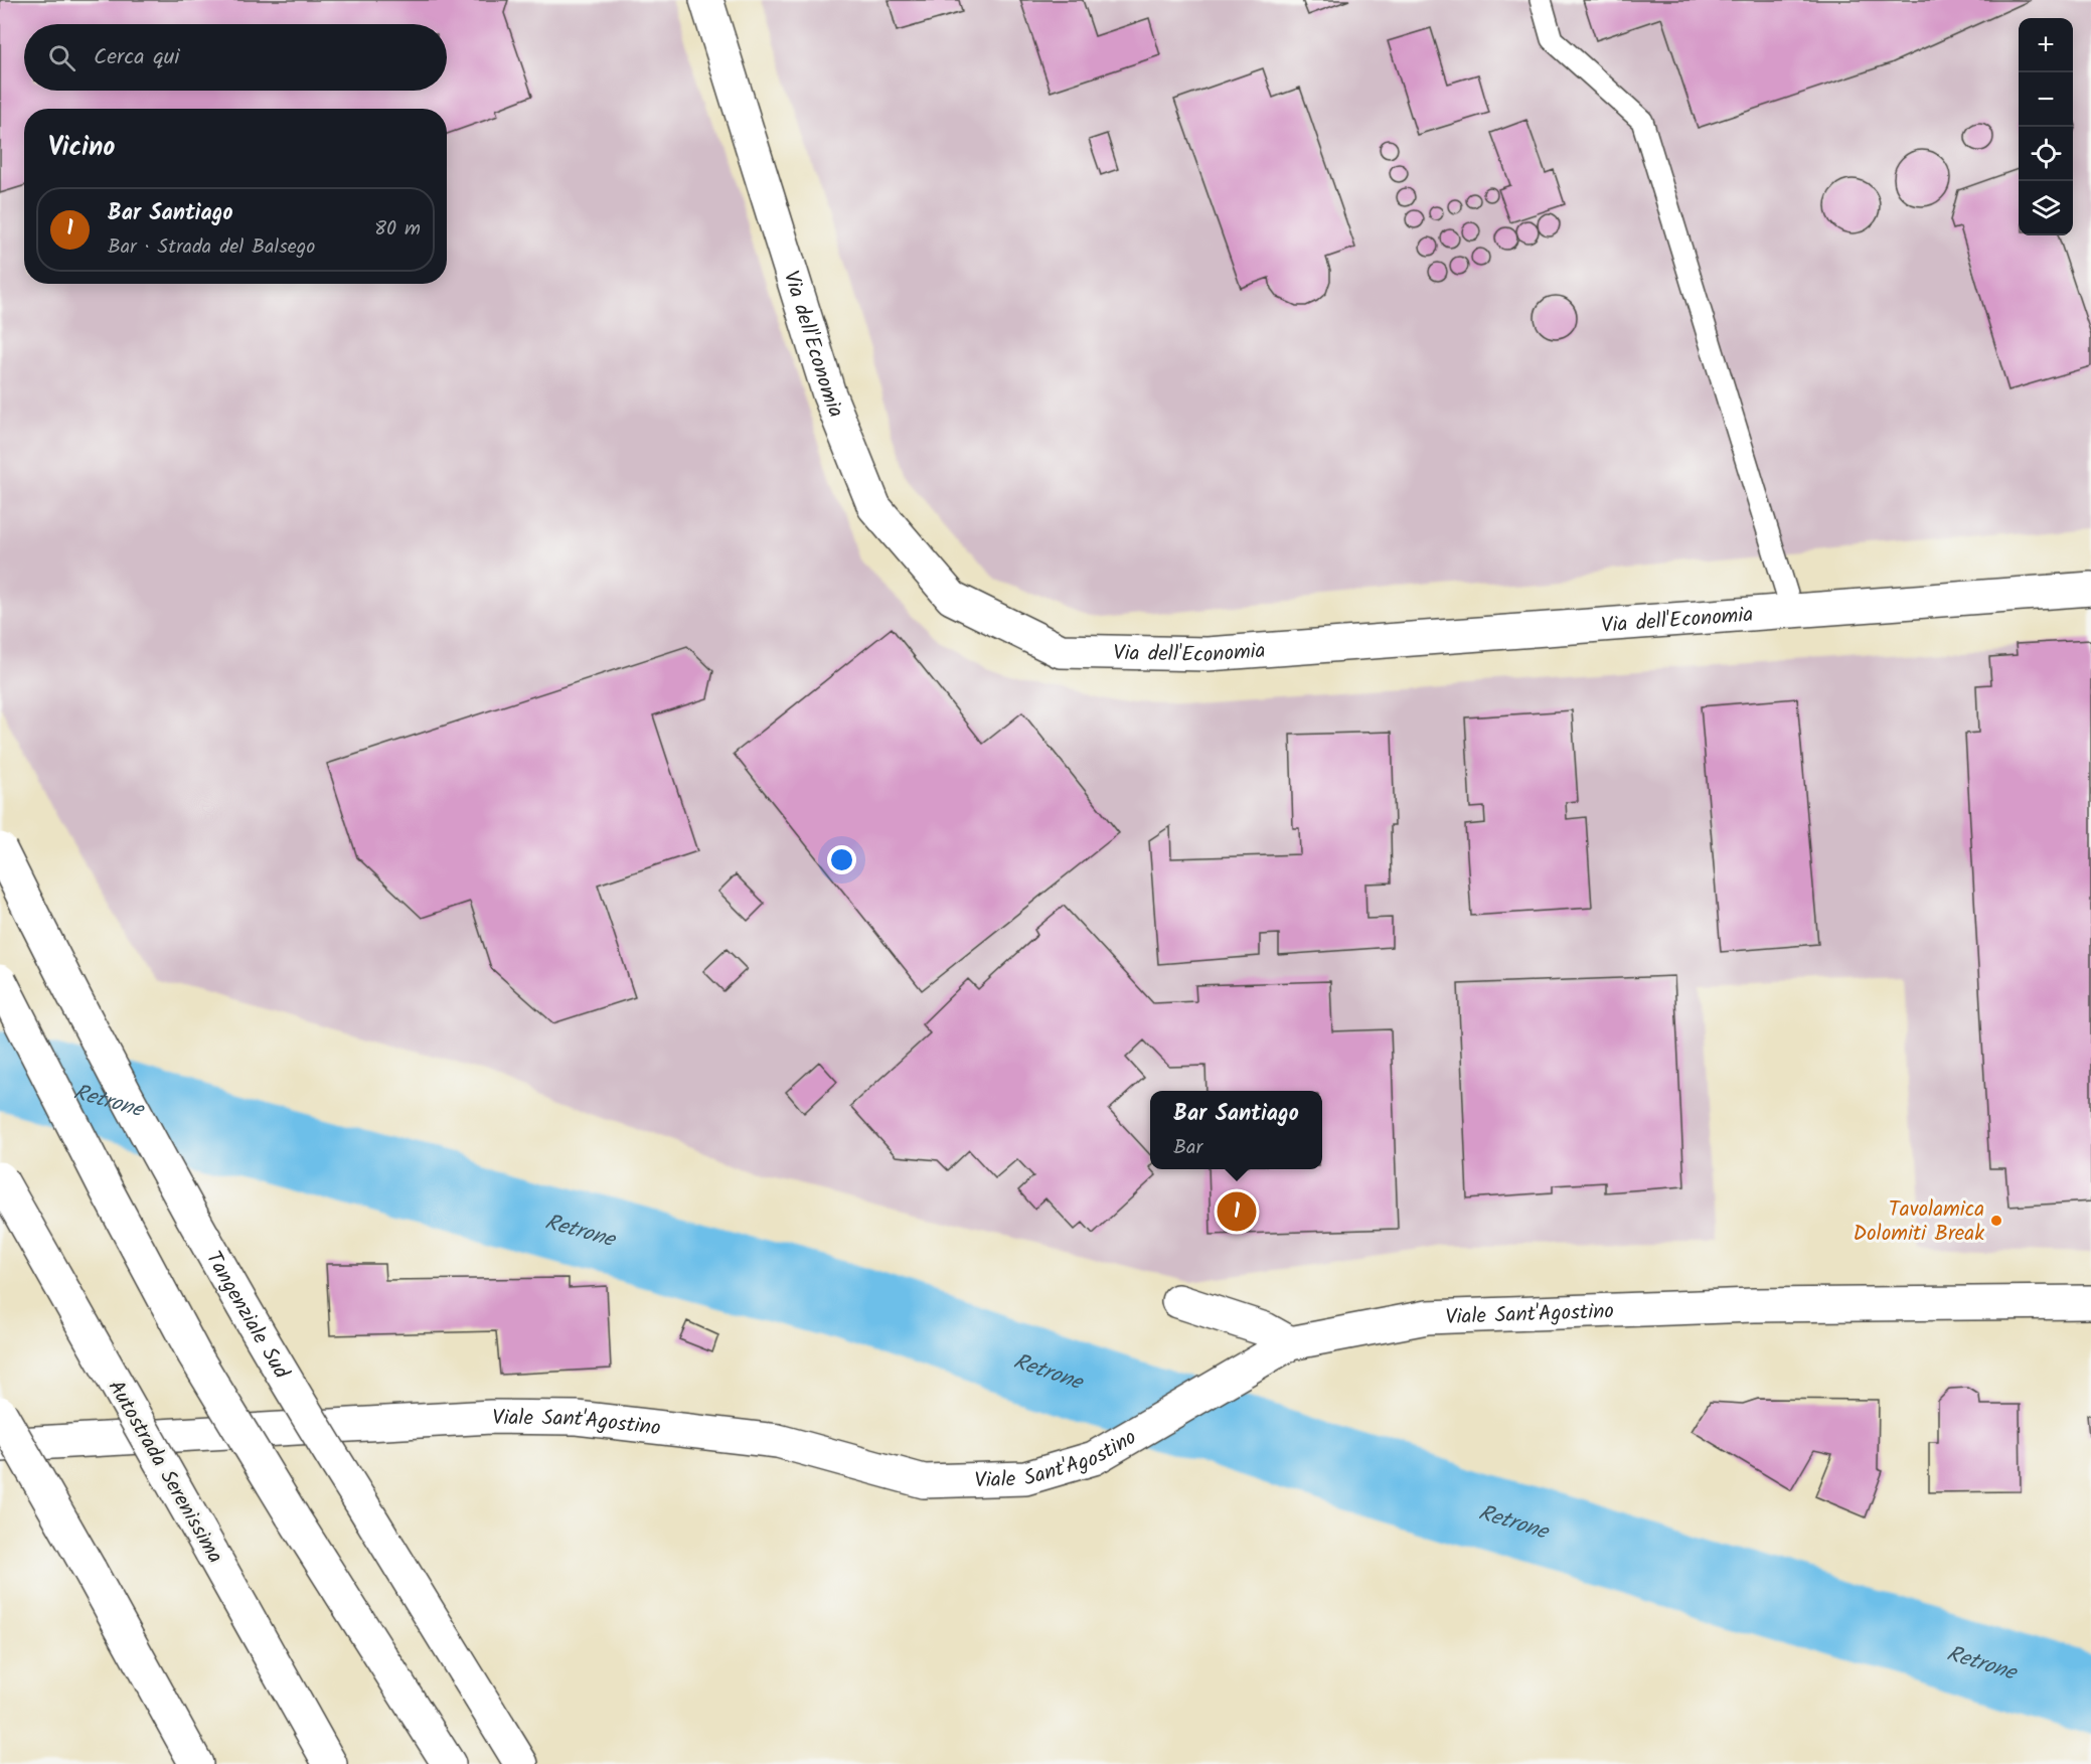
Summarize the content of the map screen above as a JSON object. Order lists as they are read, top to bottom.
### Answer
{
  "streets": {
    "main road": [
      "Via dell'Economia",
      "Viale Sant'Agostino",
      "Tangenziale Sud",
      "Autostrada Serenissima"
    ]
  },
  "water": ["Retrone"],
  "places": ["Tavolamica Dolomiti Break"],
  "page": {
    "map_buttons": ["+", "−"],
    "search": "Cerca qui",
    "heading": "Vicino",
    "list": [
      {
        "mark": "1",
        "name": "Bar Santiago",
        "note": "Bar · Strada del Balsego",
        "value": "80 m"
      }
    ],
    "popup": ["Bar Santiago", "Bar"],
    "pins": "1"
  }
}
